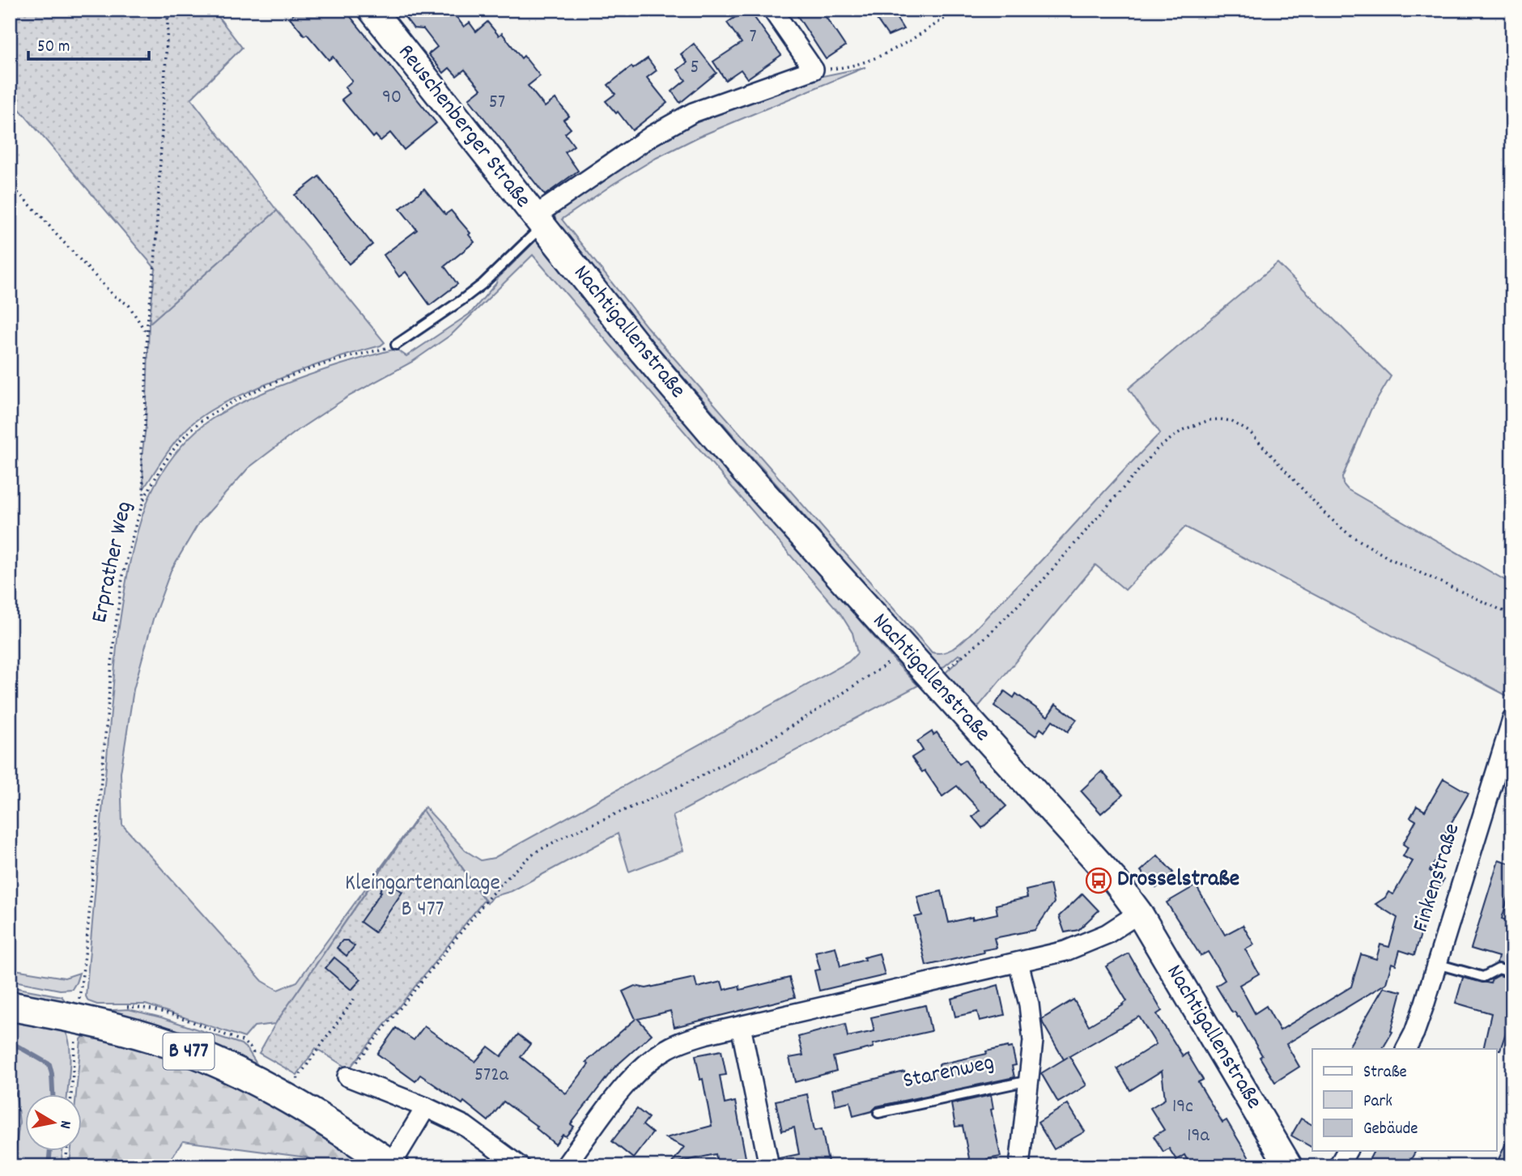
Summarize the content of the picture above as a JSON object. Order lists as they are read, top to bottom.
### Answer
{
  "streets": {
    "main road": ["Reuschenberger Straße", "Nachtigallenstraße", "B 477"],
    "street": ["Finkenstraße", "Starenweg"],
    "path": ["Erprather Weg"]
  },
  "crossings": [
    ["Reuschenberger Straße", "Nachtigallenstraße"],
    ["Erprather Weg", "B 477"]
  ],
  "parks": ["Kleingartenanlage B 477"],
  "places": {
    "bus stop": ["Drosselstraße"]
  },
  "house_numbers": [
    "7",
    "5",
    "90",
    "57",
    "572a",
    "19c",
    "19a"
  ],
  "legend": ["Straße", "Park", "Gebäude"],
  "scale_bar": "50 m",
  "north": "right"
}
